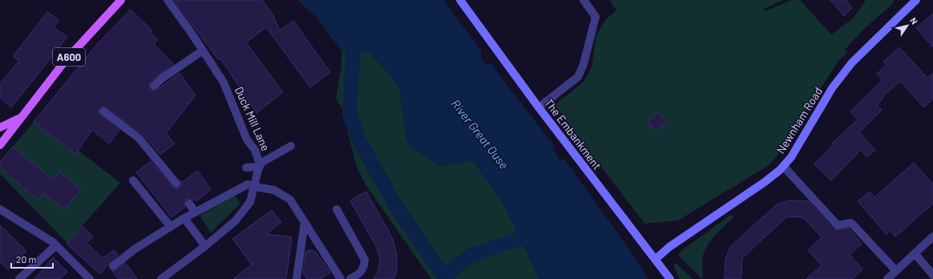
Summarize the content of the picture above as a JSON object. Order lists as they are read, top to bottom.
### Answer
{
  "streets": {
    "main road": ["A600"],
    "street": ["Duck Mill Lane", "Newnham Road", "The Embankment"]
  },
  "crossings": [
    ["Newnham Road", "The Embankment"]
  ],
  "water": ["River Great Ouse"],
  "scale_bar": "20 m",
  "north": "top right"
}
